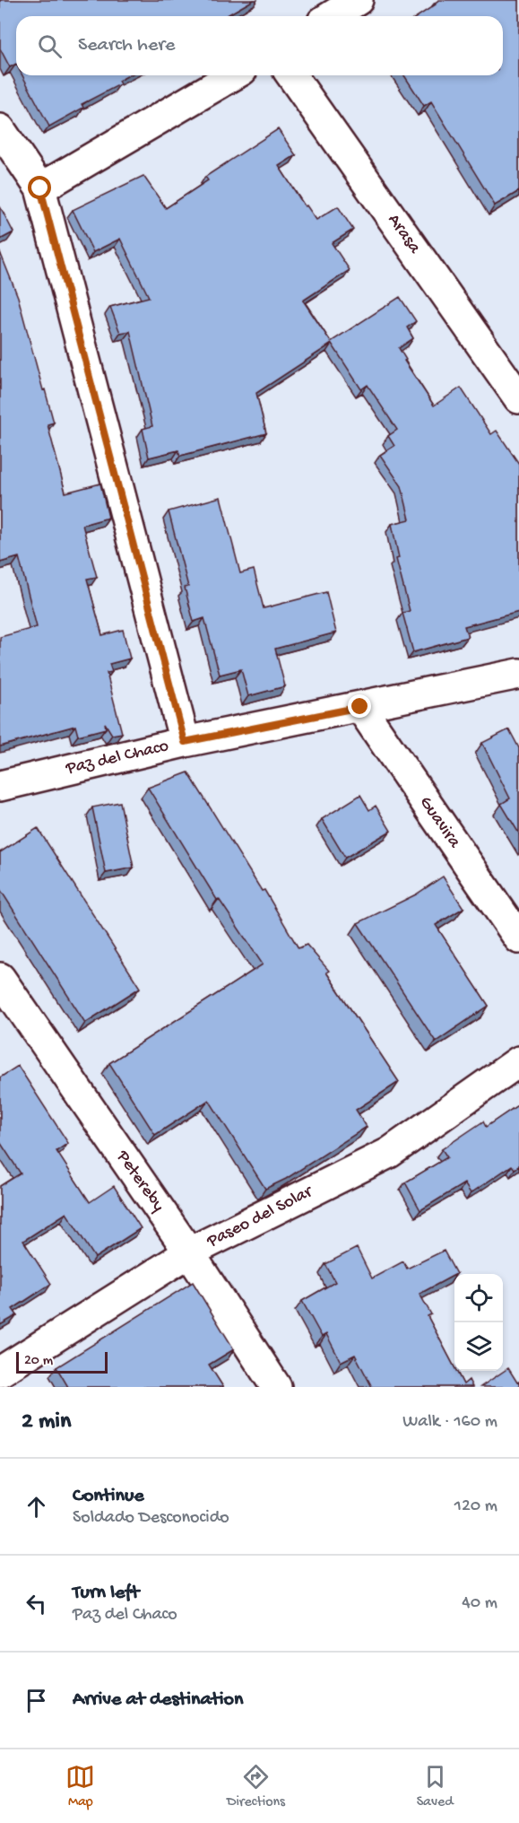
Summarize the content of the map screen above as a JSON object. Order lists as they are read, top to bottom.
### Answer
{
  "streets": {
    "street": [
      "Arasa",
      "Paz del Chaco",
      "Guavira",
      "Petereby",
      "Paseo del Solar"
    ]
  },
  "crossings": [
    ["Paz del Chaco", "Guavira"],
    ["Petereby", "Paseo del Solar"]
  ],
  "scale_bar": "20 m",
  "page": {
    "search": "Search here",
    "scale": "20 m",
    "heading": ["2 min", "Walk · 160 m"],
    "list": [
      ["Continue", "Soldado Desconocido", "120 m"],
      ["Turn left", "Paz del Chaco", "40 m"],
      "Arrive at destination"
    ],
    "nav": ["Map", "Directions", "Saved"]
  }
}
